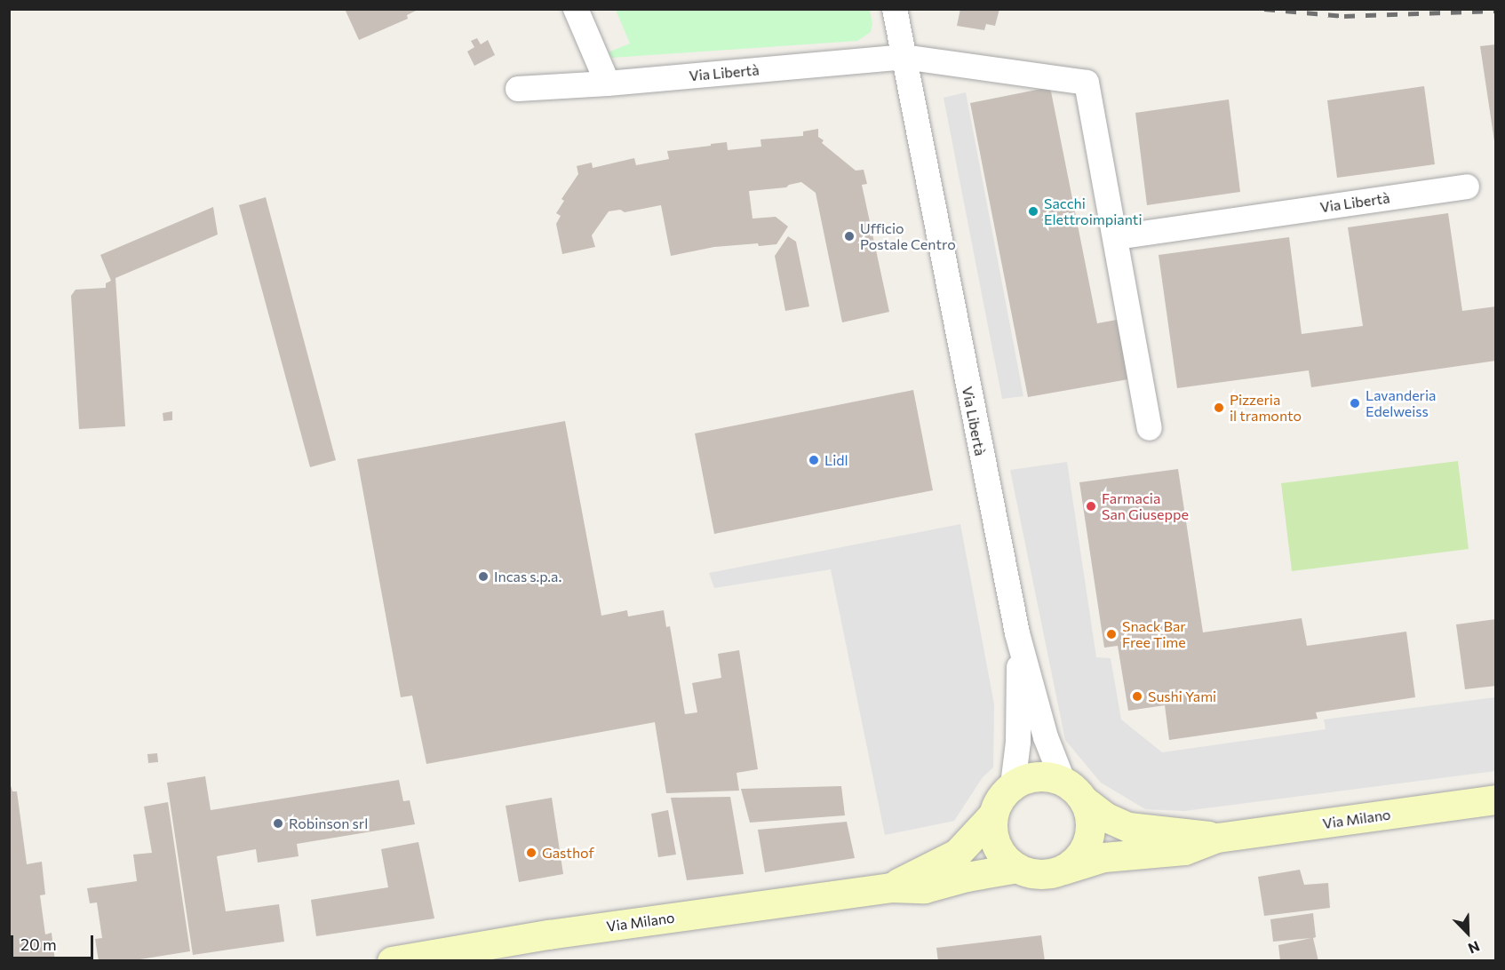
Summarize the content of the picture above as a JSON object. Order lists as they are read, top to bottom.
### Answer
{
  "streets": {
    "main road": ["Via Milano"],
    "street": ["Via Libertà"]
  },
  "crossings": [
    ["Via Libertà", "Via Milano"]
  ],
  "places": [
    "Sacchi Elettroimpianti",
    "Ufficio Postale Centro",
    "Lavanderia Edelweiss",
    "Pizzeria il tramonto",
    "Lidl",
    "Farmacia San Giuseppe",
    "Incas s.p.a.",
    "Snack Bar Free Time",
    "Sushi Yami",
    "Robinson srl",
    "Gasthof"
  ],
  "scale_bar": "20 m",
  "north": "bottom right"
}
